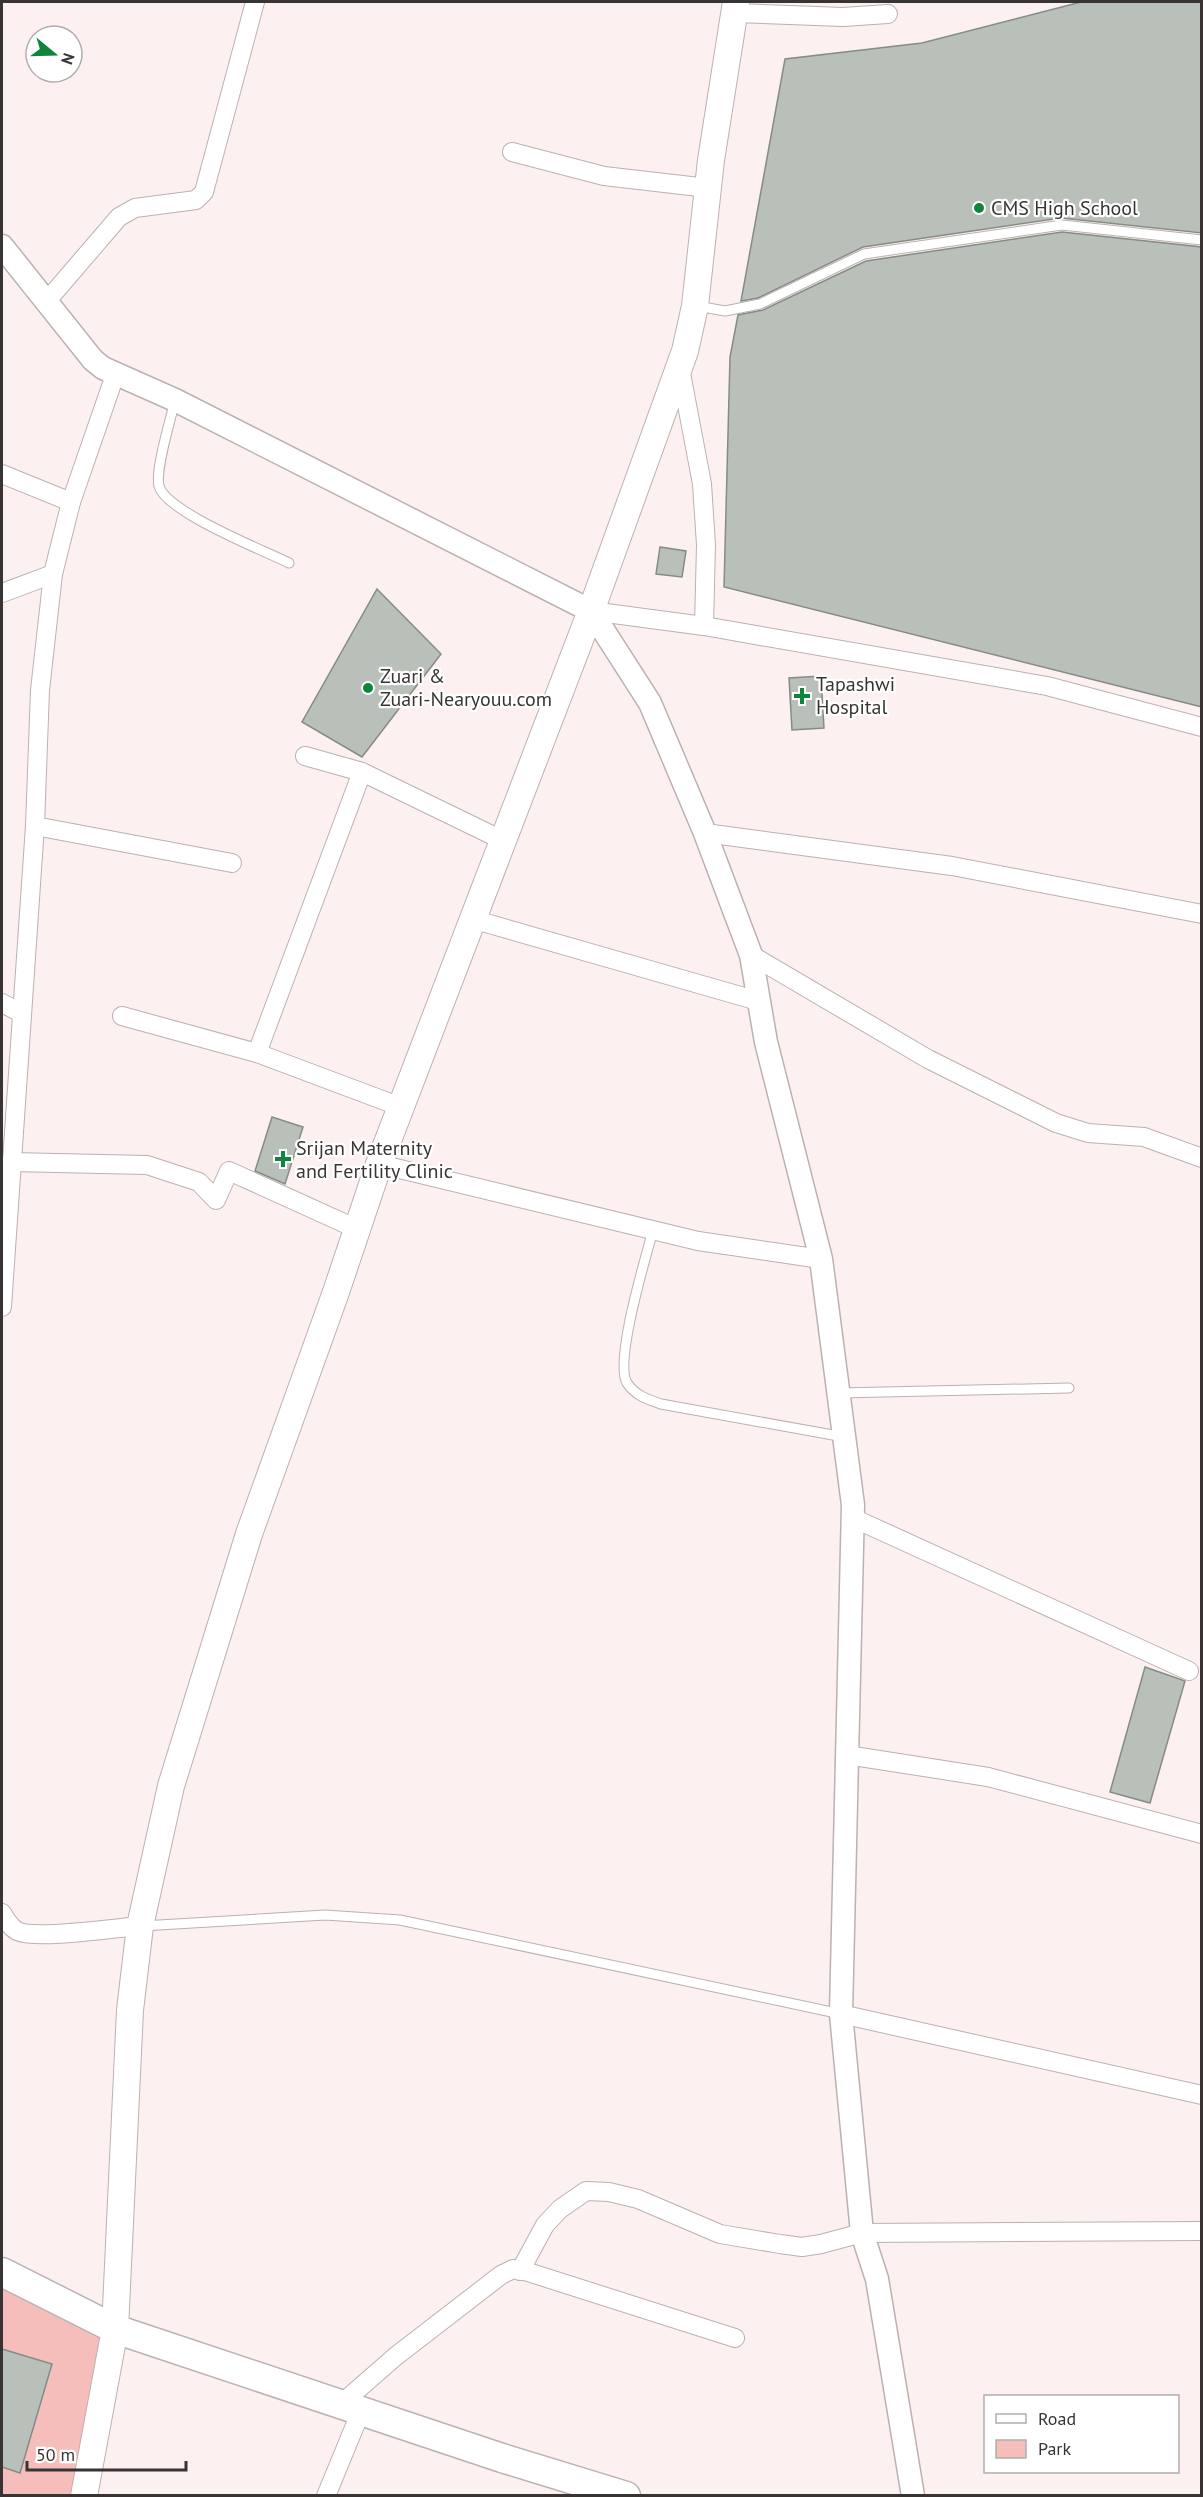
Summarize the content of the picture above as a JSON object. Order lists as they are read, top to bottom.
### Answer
{
  "places": {
    "other": ["CMS High School", "Zuari & Zuari-Nearyouu.com"],
    "health": ["Tapashwi Hospital", "Srijan Maternity and Fertility Clinic"]
  },
  "legend": ["Road", "Park"],
  "scale_bar": "50 m",
  "north": "right"
}
